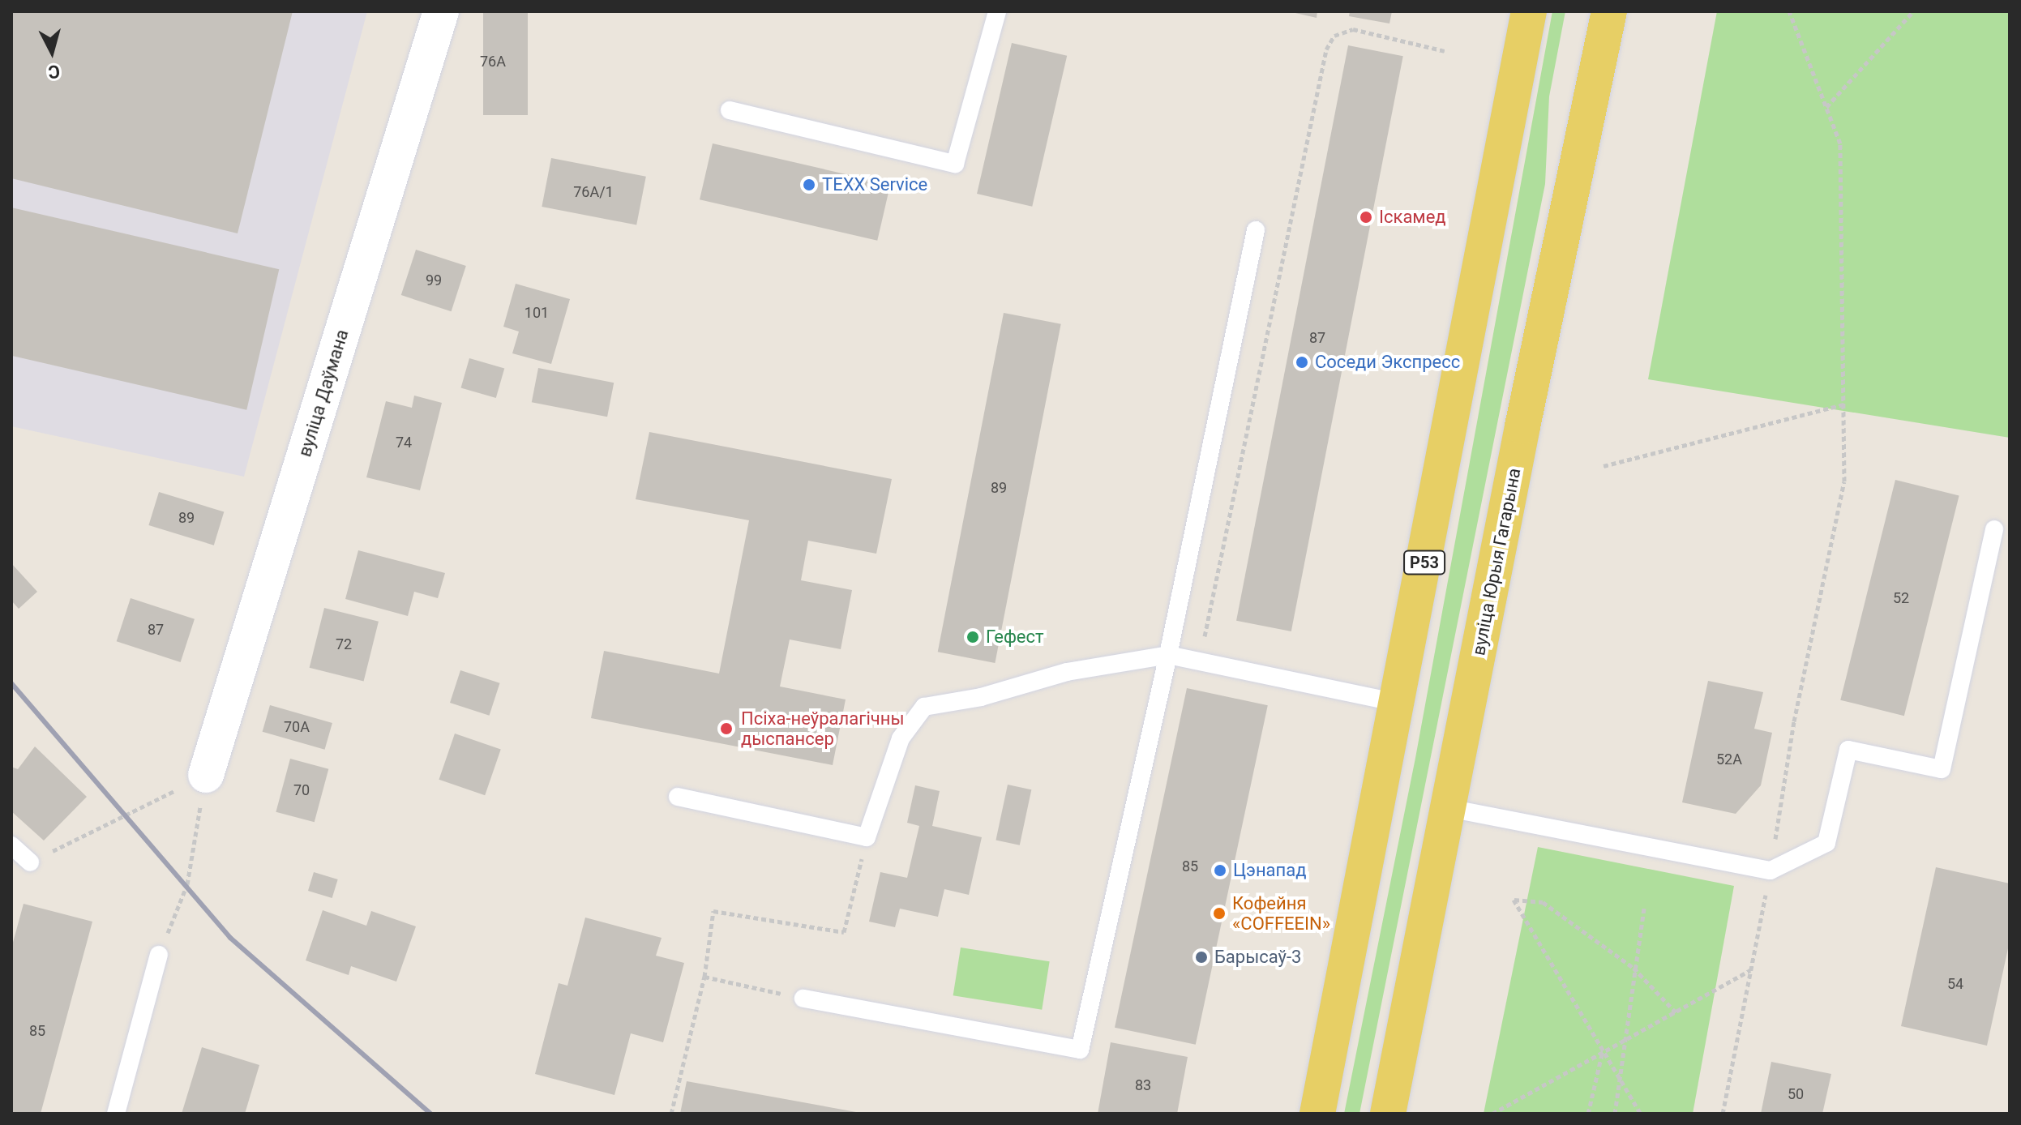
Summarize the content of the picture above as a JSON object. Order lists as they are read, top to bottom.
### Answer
{
  "streets": {
    "main road": ["вуліца Юрыя Гагарына", "Р53"],
    "street": ["вуліца Даўмана"]
  },
  "places": [
    "TEXX Service",
    "Іскамед",
    "Соседи Экспресс",
    "Гефест",
    "Псіха-неўралагічны дыспансер",
    "Цэнапад",
    "Кофейня «COFFEEIN»",
    "Барысаў-3"
  ],
  "house_numbers": [
    "76А",
    "76А/1",
    "99",
    "101",
    "87",
    "74",
    "89",
    "89",
    "52",
    "87",
    "72",
    "70А",
    "52А",
    "70",
    "85",
    "54",
    "85",
    "83",
    "50"
  ],
  "north": "bottom"
}
